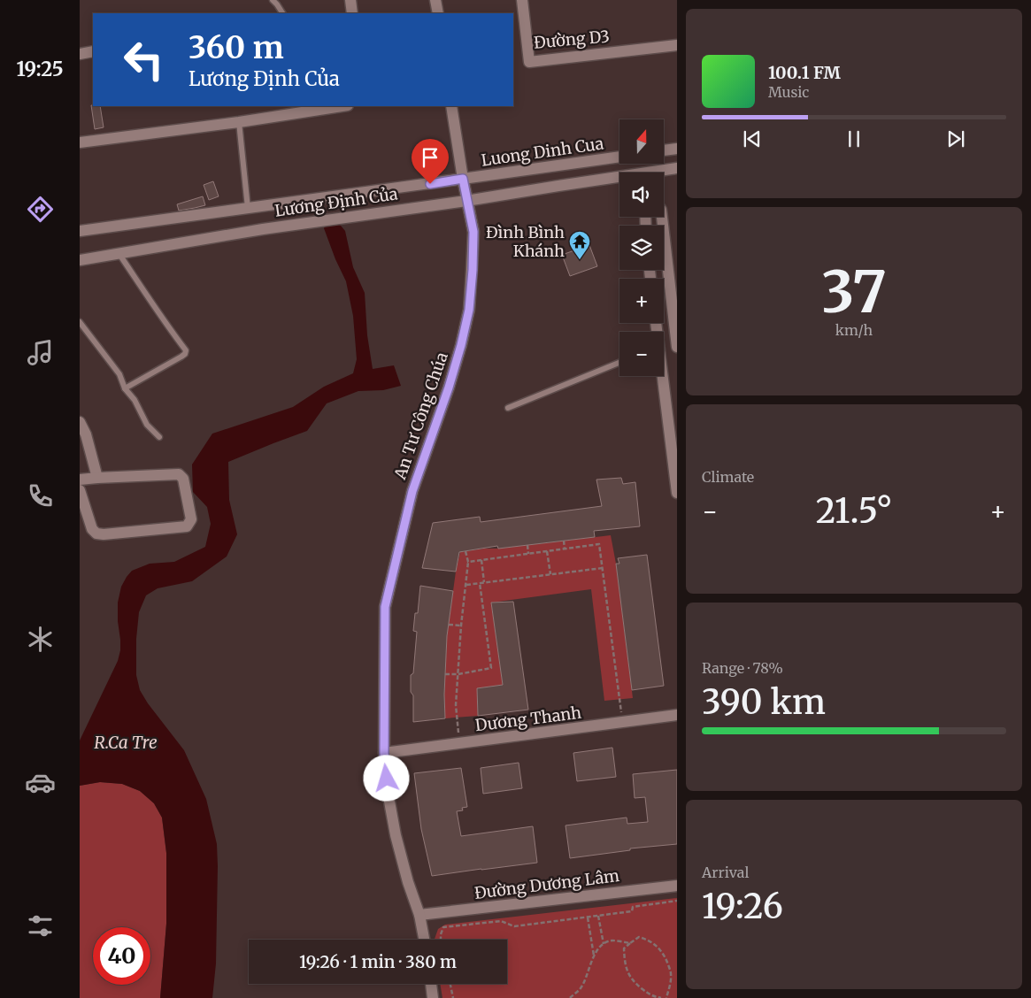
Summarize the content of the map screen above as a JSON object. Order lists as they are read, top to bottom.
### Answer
{
  "streets": {
    "street": [
      "Đường D3",
      "Luong Dinh Cua",
      "Lương Định Của",
      "An Tư Công Chúa",
      "Dương Thanh",
      "Đường Dương Lâm"
    ]
  },
  "crossings": [
    ["Luong Dinh Cua", "Lương Định Của"],
    ["Luong Dinh Cua", "An Tư Công Chúa"],
    ["Lương Định Của", "An Tư Công Chúa"],
    ["An Tư Công Chúa", "Dương Thanh"],
    ["An Tư Công Chúa", "Đường Dương Lâm"]
  ],
  "water": ["R.Ca Tre"],
  "places": {
    "temple": ["Đình Bình Khánh"]
  },
  "north": "top",
  "page": {
    "tabs": "19:25",
    "turn": ["360 m", "Lương Định Của"],
    "song": ["100.1 FM", "Music"],
    "map_buttons": ["+", "−"],
    "tile": [
      ["37", "km/h"],
      "Climate",
      ["Range · 78%", "390 km"],
      ["Arrival", "19:26"]
    ],
    "heat": ["−", "21.5°", "+"],
    "limit": "40",
    "trip": "19:26 · 1 min · 380 m"
  }
}
